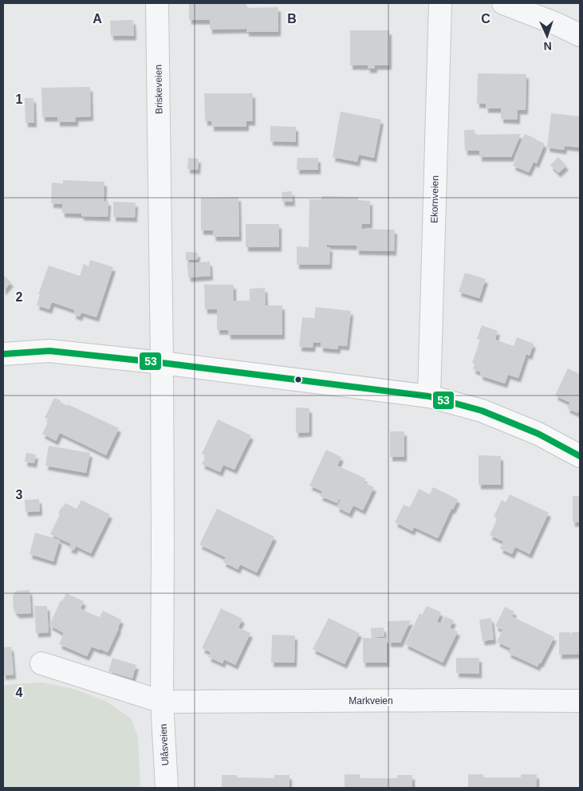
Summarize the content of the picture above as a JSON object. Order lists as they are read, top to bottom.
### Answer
{
  "streets": {
    "street": [
      "Briskeveien",
      "Ekornveien",
      "Markveien",
      "Ulåsveien"
    ]
  },
  "crossings": [
    ["Briskeveien", "Markveien"],
    ["Briskeveien", "Ulåsveien"],
    ["Markveien", "Ulåsveien"]
  ],
  "lines": ["transit line 53"],
  "north": "bottom",
  "grid": {
    "columns": ["A", "B", "C"],
    "rows": [
      "1",
      "2",
      "3",
      "4"
    ]
  }
}
